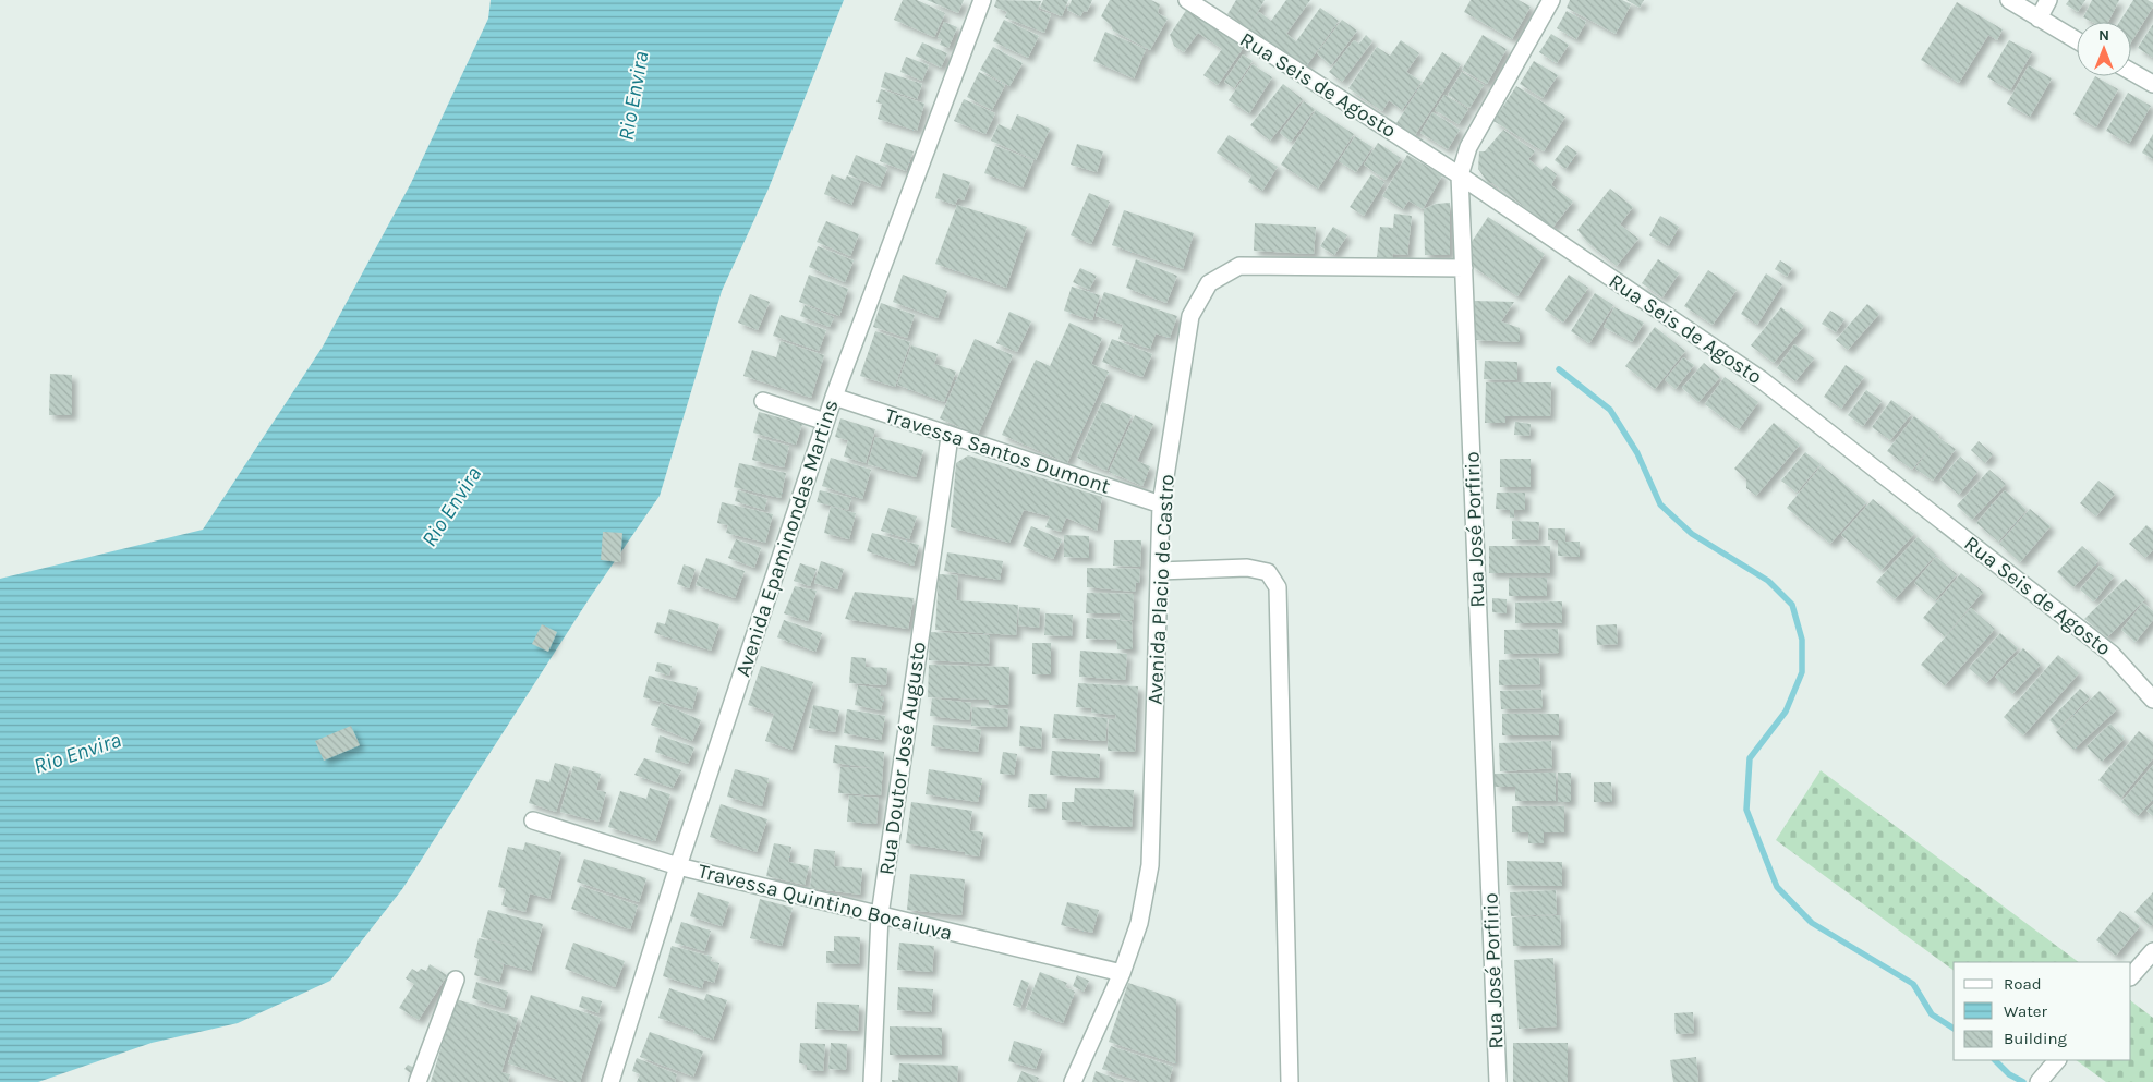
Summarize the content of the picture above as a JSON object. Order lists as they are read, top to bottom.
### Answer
{
  "streets": {
    "street": [
      "Rua Seis de Agosto",
      "Travessa Santos Dumont",
      "Rua José Porfirio",
      "Avenida Epaminondas Martins",
      "Avenida Placio de Castro",
      "Rua Doutor José Augusto",
      "Travessa Quintino Bocaiuva"
    ]
  },
  "crossings": [
    ["Rua Seis de Agosto", "Rua José Porfirio"],
    ["Travessa Santos Dumont", "Avenida Epaminondas Martins"],
    ["Travessa Santos Dumont", "Avenida Placio de Castro"],
    ["Travessa Santos Dumont", "Rua Doutor José Augusto"],
    ["Rua José Porfirio", "Avenida Placio de Castro"],
    ["Avenida Epaminondas Martins", "Travessa Quintino Bocaiuva"],
    ["Avenida Placio de Castro", "Travessa Quintino Bocaiuva"],
    ["Rua Doutor José Augusto", "Travessa Quintino Bocaiuva"]
  ],
  "water": ["Rio Envira"],
  "legend": ["Road", "Water", "Building"],
  "north": "top"
}
